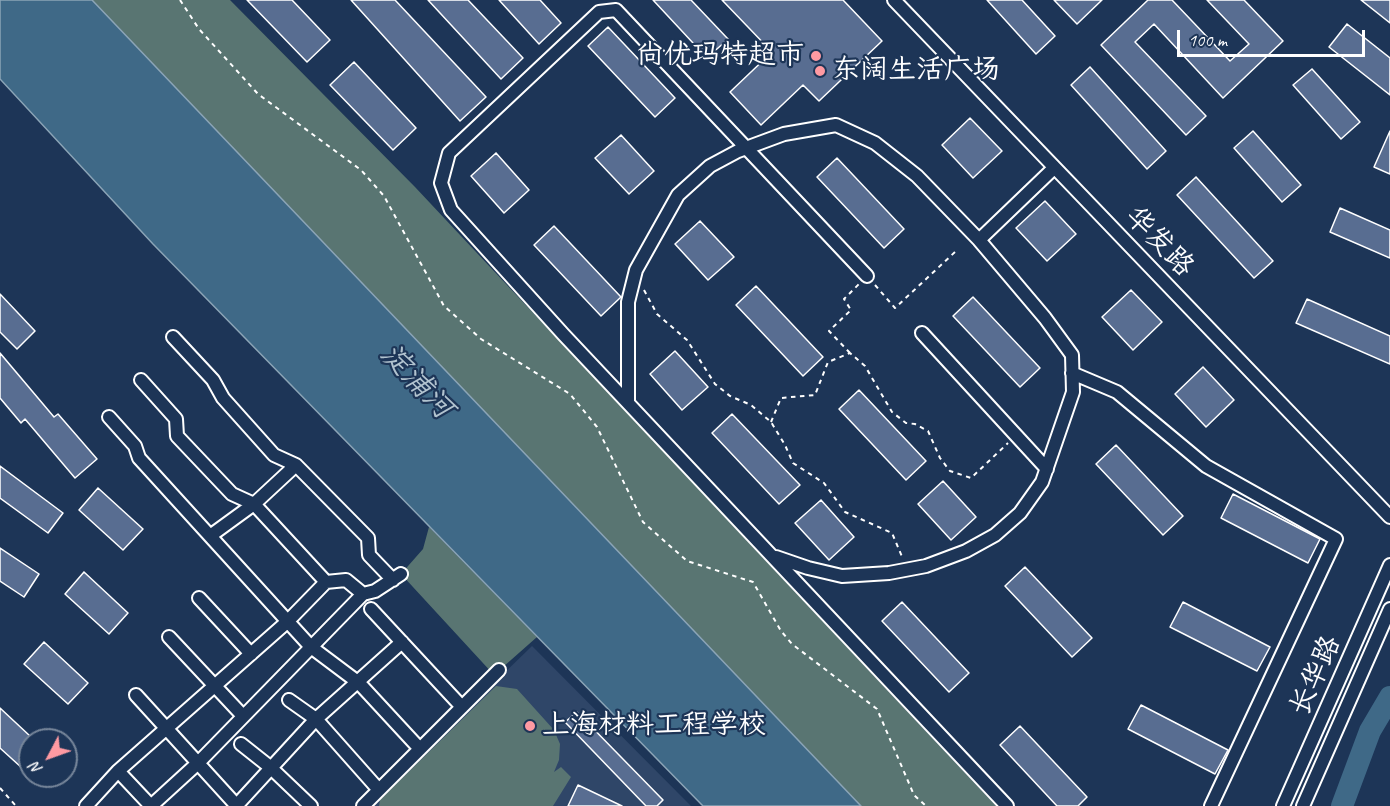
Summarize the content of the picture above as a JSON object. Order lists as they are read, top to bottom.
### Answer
{
  "streets": {
    "street": ["华发路", "长华路"]
  },
  "water": ["淀浦河"],
  "places": ["尚优玛特超市", "东阔生活广场", "上海材料工程学校"],
  "scale_bar": "100 m",
  "north": "bottom left"
}
